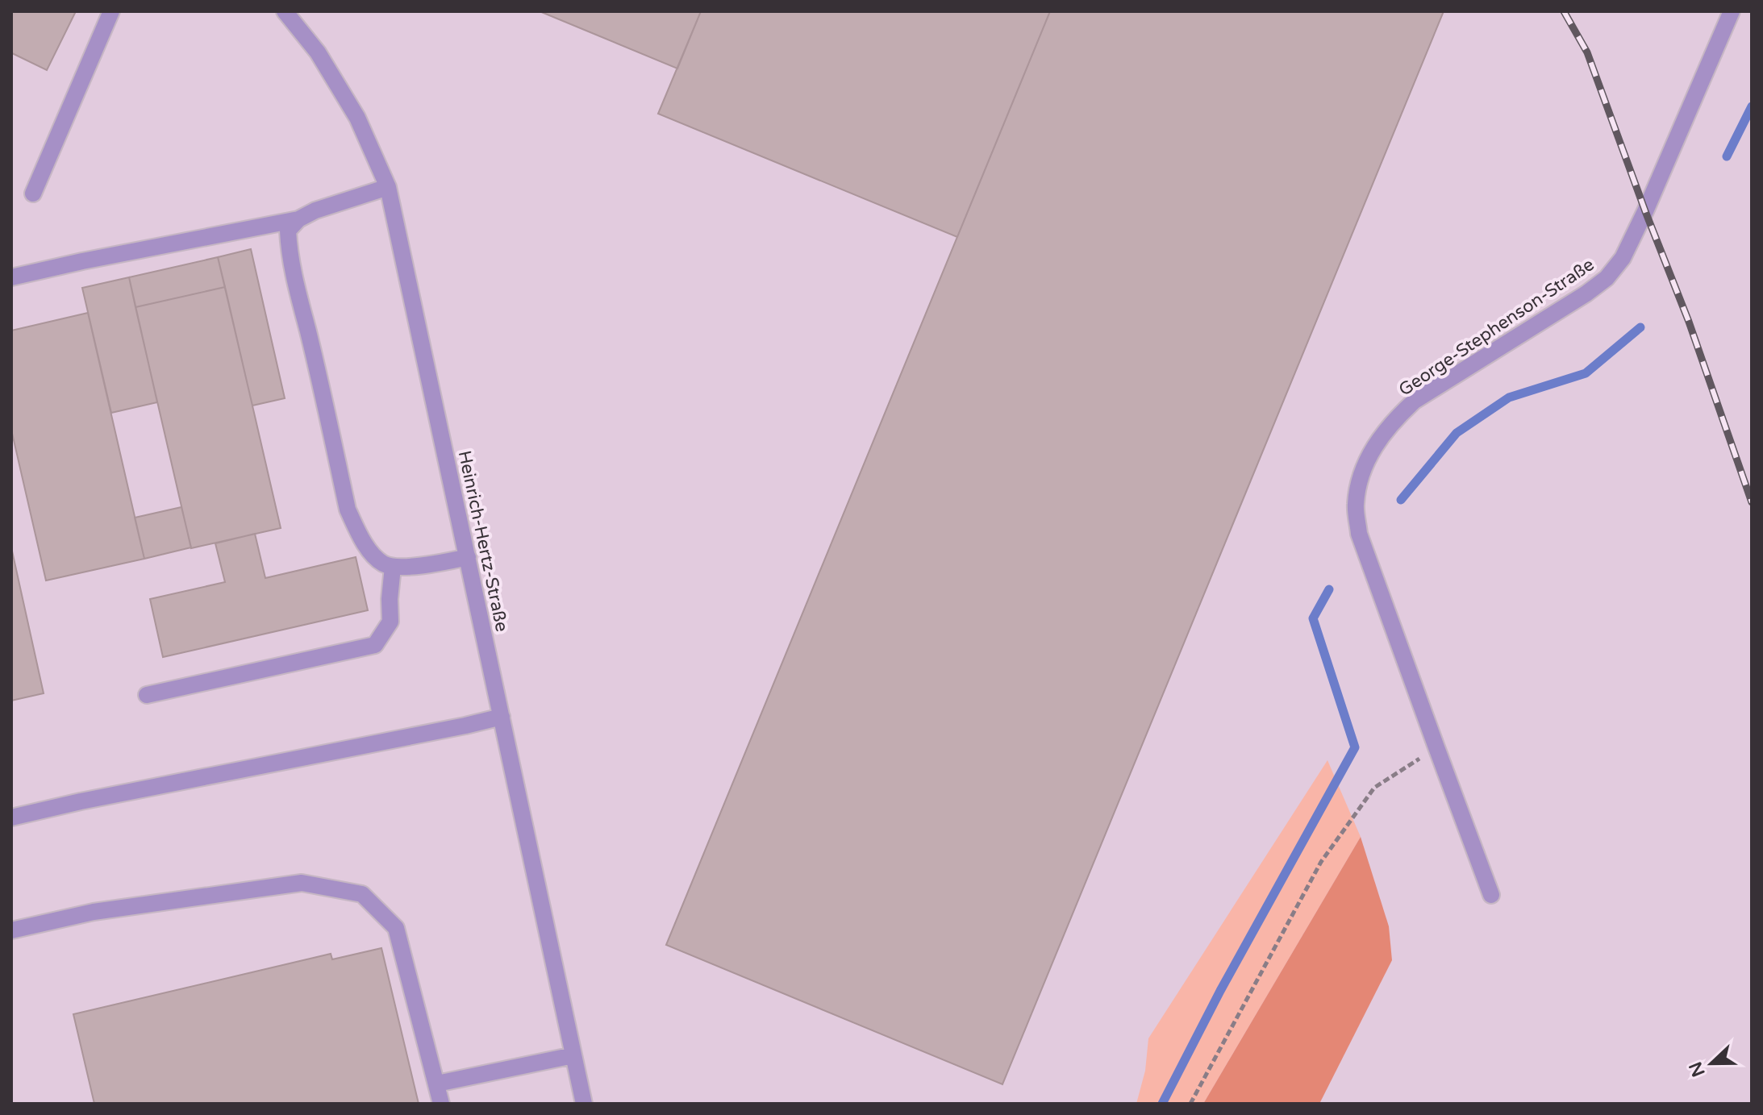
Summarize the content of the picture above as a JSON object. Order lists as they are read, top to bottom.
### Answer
{
  "streets": {
    "street": ["George-Stephenson-Straße", "Heinrich-Hertz-Straße"]
  },
  "north": "left"
}
